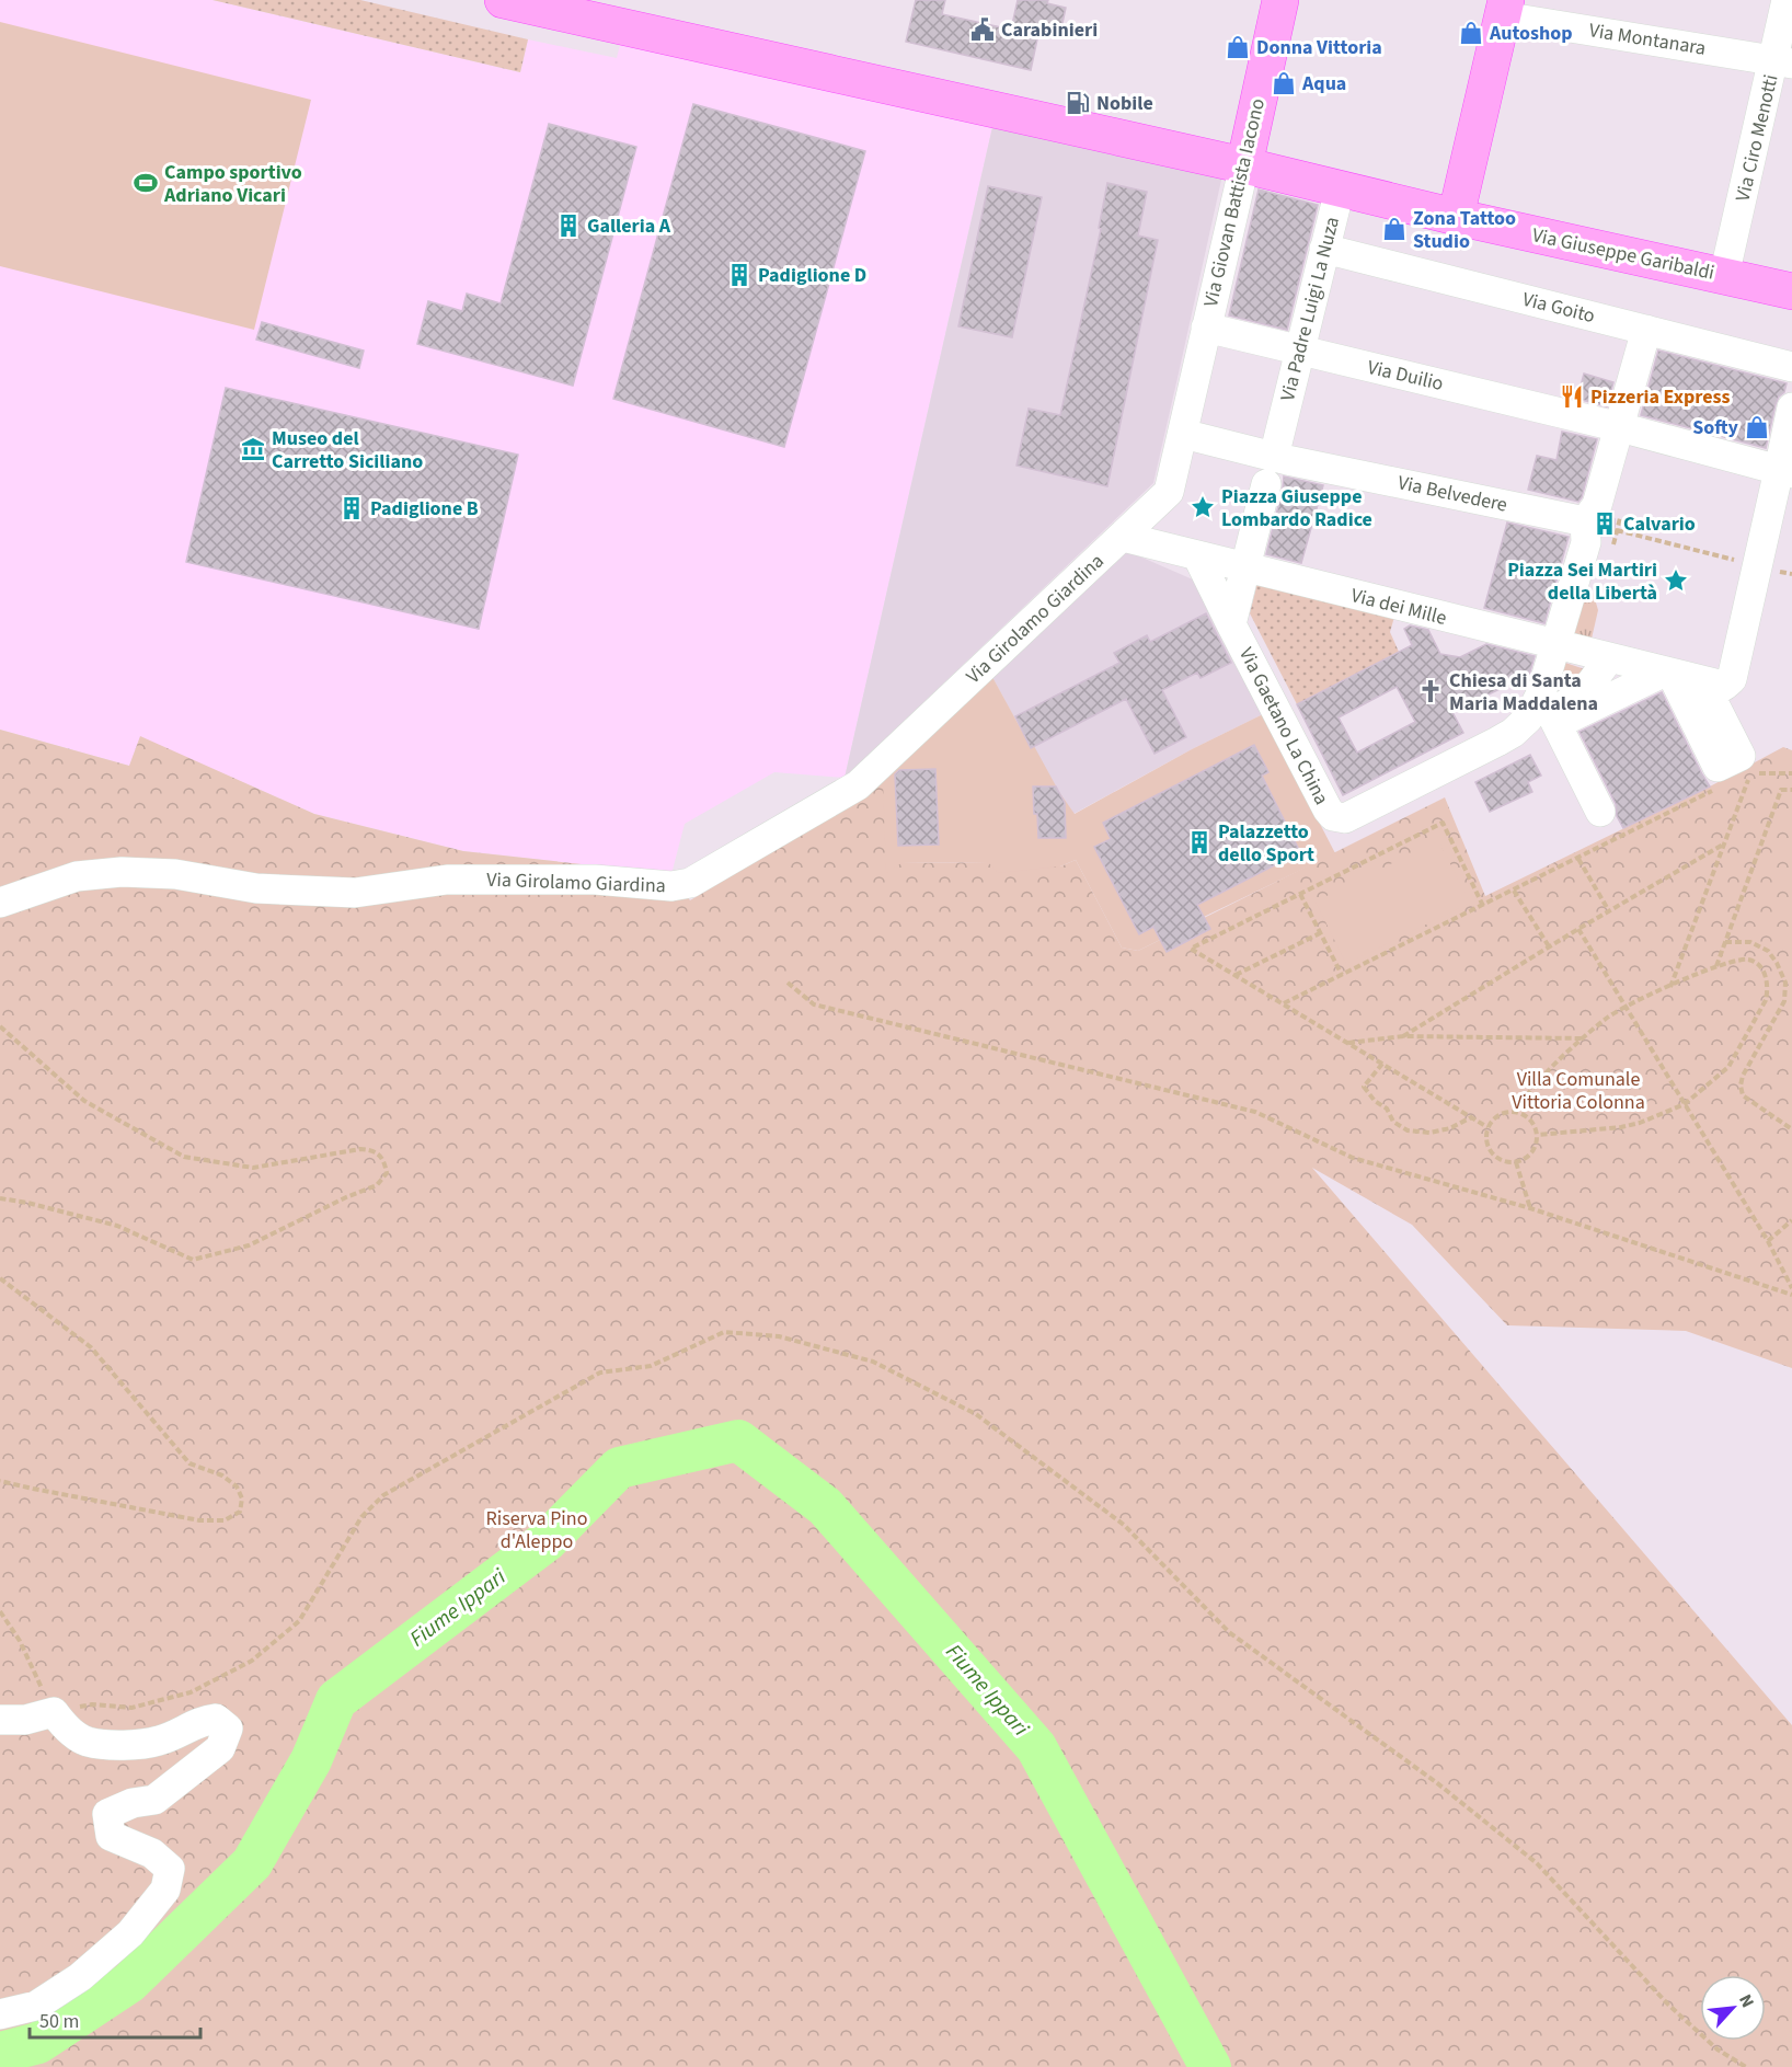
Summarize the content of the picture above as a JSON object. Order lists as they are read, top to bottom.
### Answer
{
  "streets": {
    "main road": ["Via Giovan Battista Iacono", "Via Giuseppe Garibaldi"],
    "street": [
      "Via Montanara",
      "Via Ciro Menotti",
      "Via Goito",
      "Via Padre Luigi La Nuza",
      "Via Duilio",
      "Via Belvedere",
      "Via dei Mille",
      "Via Girolamo Giardina",
      "Via Gaetano La China"
    ]
  },
  "crossings": [
    ["Via Montanara", "Via Ciro Menotti"],
    ["Via Ciro Menotti", "Via Giuseppe Garibaldi"],
    ["Via Giovan Battista Iacono", "Via Giuseppe Garibaldi"],
    ["Via Giovan Battista Iacono", "Via Duilio"],
    ["Via Giovan Battista Iacono", "Via Belvedere"],
    ["Via Giovan Battista Iacono", "Via dei Mille"],
    ["Via Giovan Battista Iacono", "Via Girolamo Giardina"],
    ["Via Giuseppe Garibaldi", "Via Padre Luigi La Nuza"],
    ["Via Goito", "Via Padre Luigi La Nuza"],
    ["Via Padre Luigi La Nuza", "Via Duilio"],
    ["Via Padre Luigi La Nuza", "Via Belvedere"],
    ["Via Padre Luigi La Nuza", "Via dei Mille"],
    ["Via Padre Luigi La Nuza", "Via Gaetano La China"],
    ["Via dei Mille", "Via Girolamo Giardina"],
    ["Via dei Mille", "Via Gaetano La China"]
  ],
  "water": ["Fiume Ippari"],
  "parks": ["Villa Comunale Vittoria Colonna", "Riserva Pino d'Aleppo"],
  "places": {
    "public building": ["Carabinieri"],
    "shop": [
      "Autoshop",
      "Donna Vittoria",
      "Aqua",
      "Zona Tattoo Studio",
      "Softy"
    ],
    "fuel station": ["Nobile"],
    "sports": ["Campo sportivo Adriano Vicari"],
    "building": [
      "Galleria A",
      "Padiglione D",
      "Padiglione B",
      "Calvario",
      "Palazzetto dello Sport"
    ],
    "restaurant": ["Pizzeria Express"],
    "museum": ["Museo del Carretto Siciliano"],
    "place": ["Piazza Giuseppe Lombardo Radice", "Piazza Sei Martiri della Libertà"],
    "church": ["Chiesa di Santa Maria Maddalena"]
  },
  "scale_bar": "50 m",
  "north": "top right"
}
